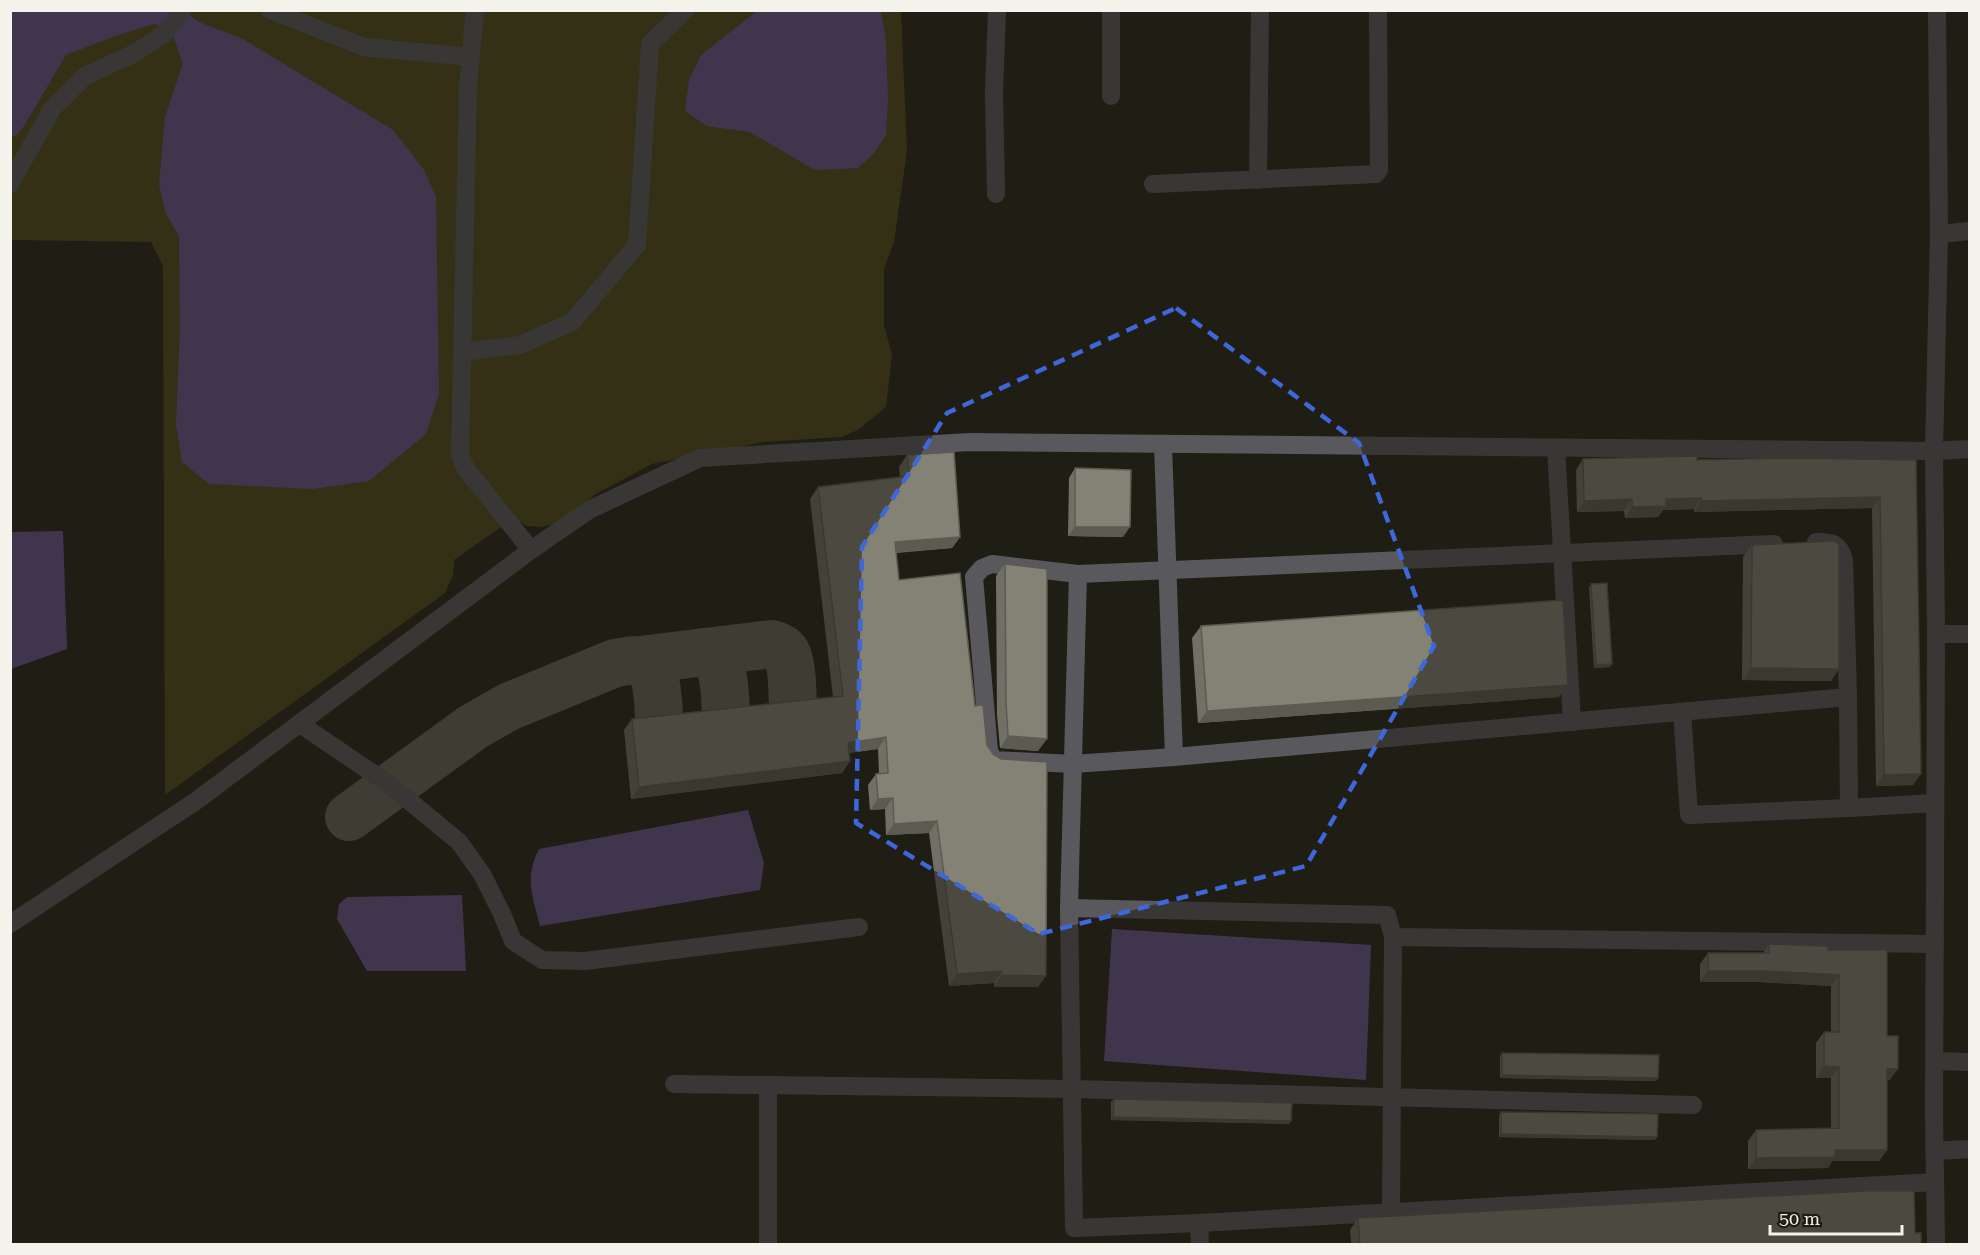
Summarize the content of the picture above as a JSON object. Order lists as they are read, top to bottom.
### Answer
{
  "scale_bar": "50 m"
}
